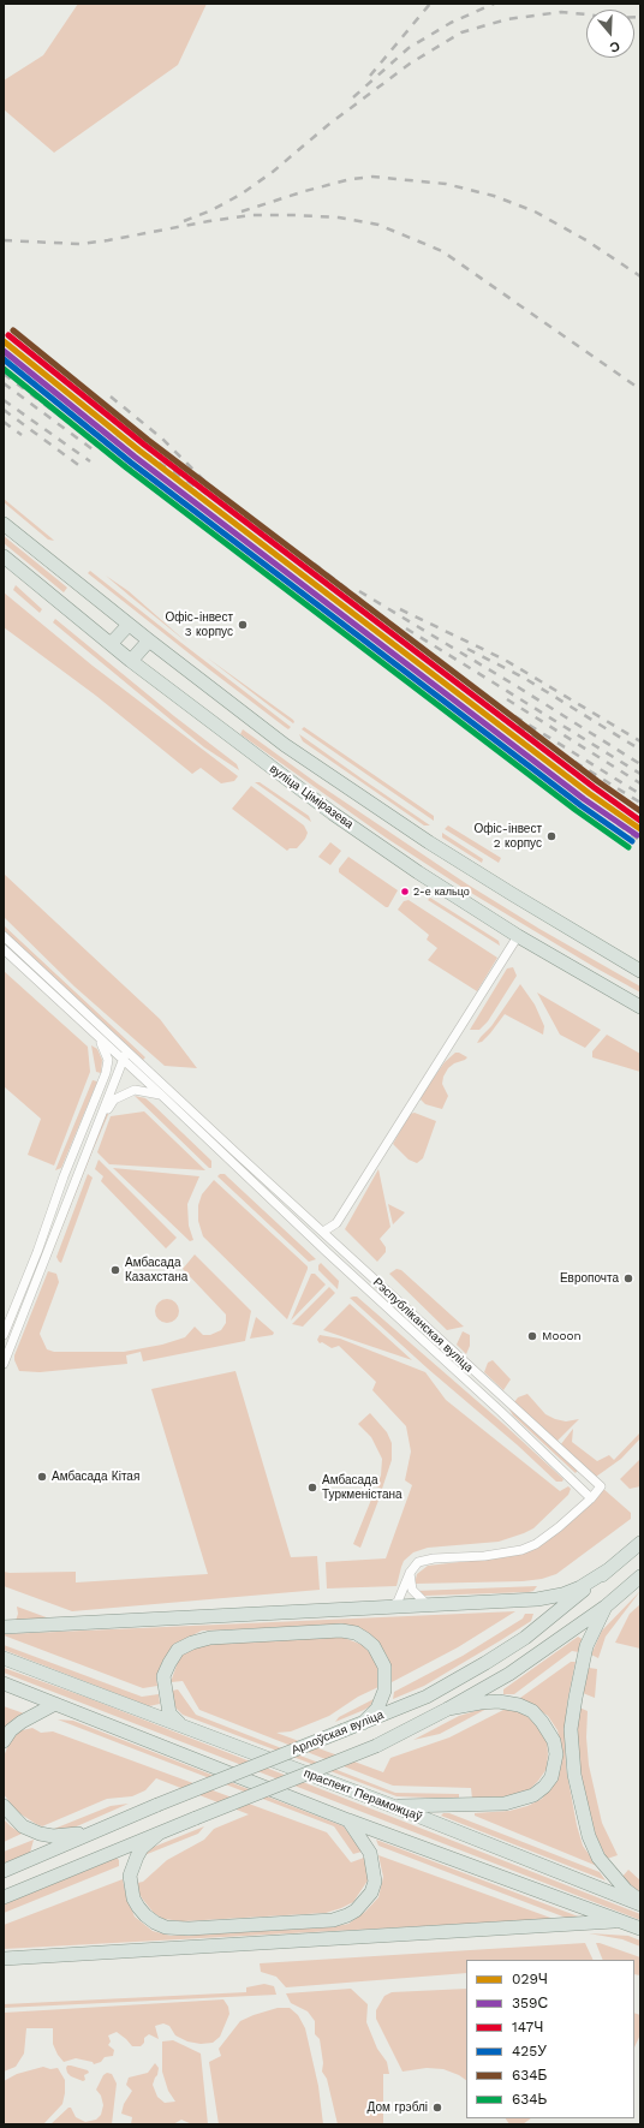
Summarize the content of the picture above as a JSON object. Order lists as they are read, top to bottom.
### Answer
{
  "streets": {
    "main road": ["вуліца Ціміразева", "Арлоўская вуліца", "праспект Пераможцаў"],
    "street": ["Рэспубліканская вуліца"]
  },
  "places": [
    "Офіс-інвест 3 корпус",
    "Офіс-інвест 2 корпус",
    "2-е кальцо",
    "Амбасада Казахстана",
    "Европочта",
    "Mooon",
    "Амбасада Кітая",
    "Амбасада Туркменістана",
    "Дом грэблі"
  ],
  "lines": [
    "transit line 634Б",
    "transit line 147Ч",
    "transit line 029Ч",
    "transit line 359С",
    "transit line 425У",
    "transit line 634Ь"
  ],
  "legend": [
    "029Ч",
    "359С",
    "147Ч",
    "425У",
    "634Б",
    "634Ь"
  ],
  "north": "bottom"
}
